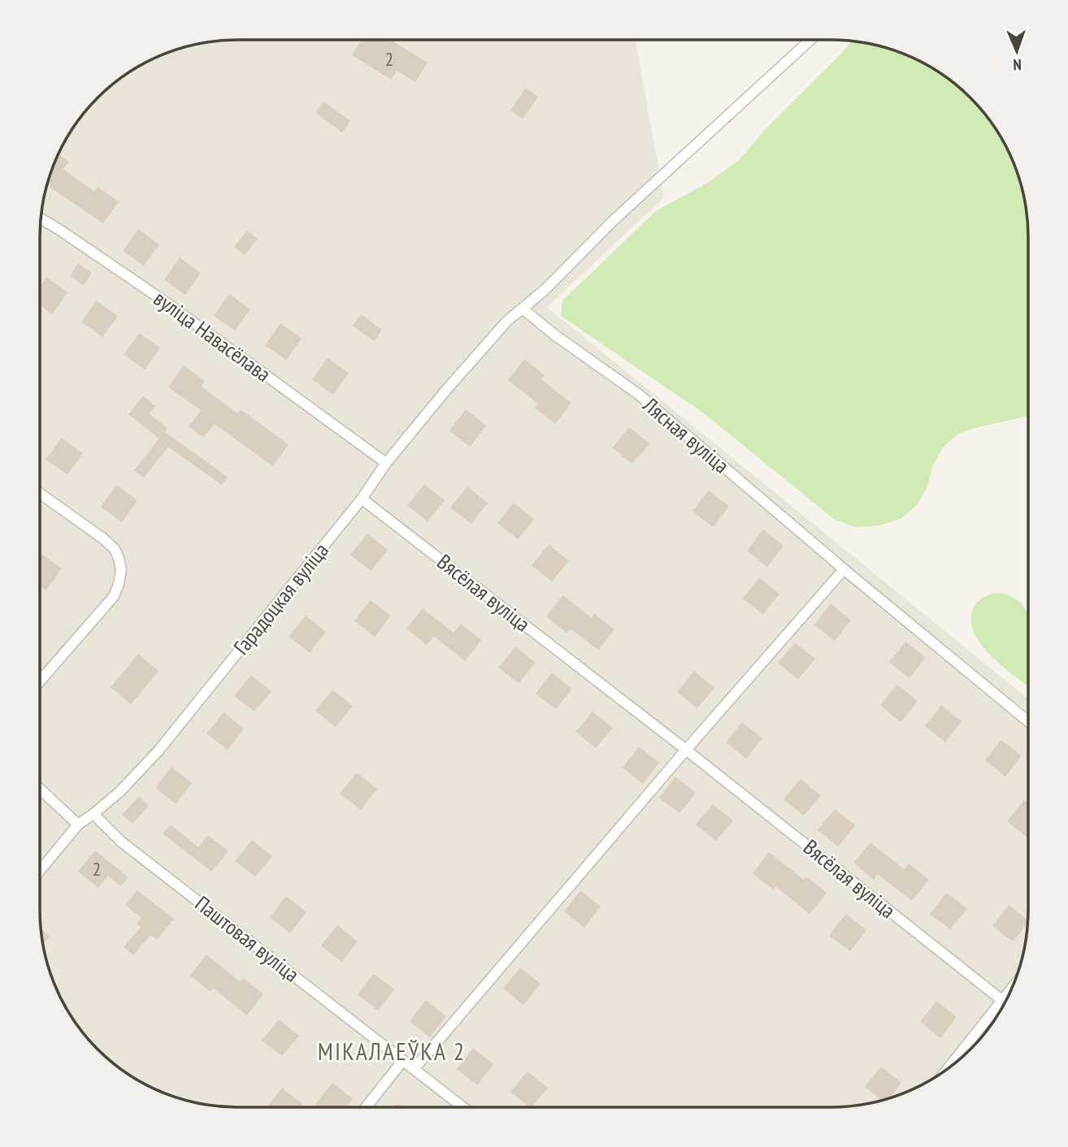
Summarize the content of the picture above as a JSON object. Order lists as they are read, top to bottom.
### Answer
{
  "streets": {
    "street": [
      "вуліца Навасёлава",
      "Лясная вуліца",
      "Вясёлая вуліца",
      "Гарадоцкая вуліца",
      "Паштовая вуліца"
    ]
  },
  "crossings": [
    ["вуліца Навасёлава", "Гарадоцкая вуліца"],
    ["Лясная вуліца", "Гарадоцкая вуліца"],
    ["Вясёлая вуліца", "Гарадоцкая вуліца"],
    ["Гарадоцкая вуліца", "Паштовая вуліца"]
  ],
  "districts": ["МІКАЛАЕЎКА 2"],
  "house_numbers": ["2", "2"],
  "north": "bottom"
}
